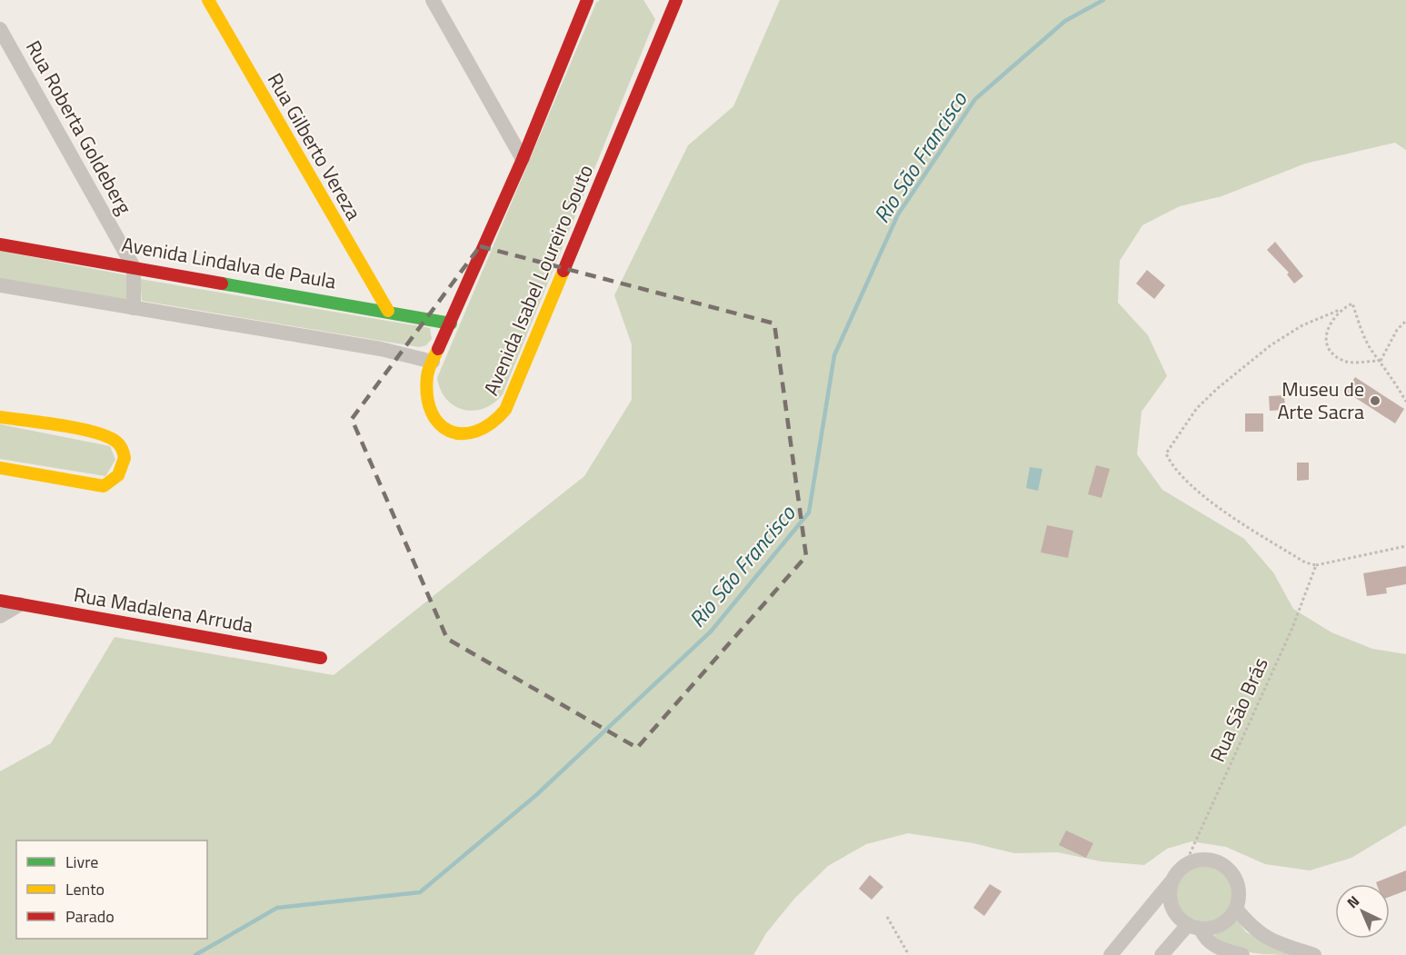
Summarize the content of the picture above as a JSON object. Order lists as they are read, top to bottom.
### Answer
{
  "streets": {
    "street": [
      "Rua Roberta Goldeberg",
      "Rua Gilberto Vereza",
      "Avenida Lindalva de Paula",
      "Avenida Isabel Loureiro Souto",
      "Rua Madalena Arruda"
    ],
    "path": ["Rua São Brás"]
  },
  "crossings": [
    ["Rua Roberta Goldeberg", "Avenida Lindalva de Paula"],
    ["Rua Gilberto Vereza", "Avenida Lindalva de Paula"],
    ["Avenida Lindalva de Paula", "Avenida Isabel Loureiro Souto"]
  ],
  "water": ["Rio São Francisco"],
  "places": ["Museu de Arte Sacra"],
  "legend": ["Livre", "Lento", "Parado"],
  "north": "top left"
}
